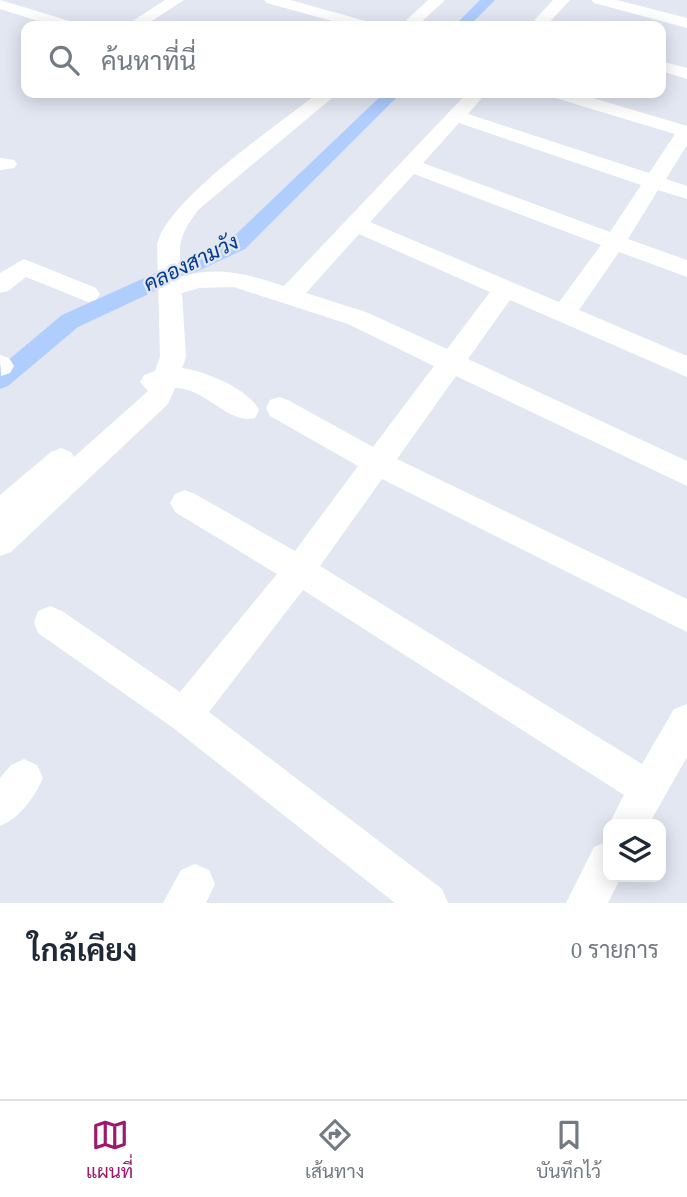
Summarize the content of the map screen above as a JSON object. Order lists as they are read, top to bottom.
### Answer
{
  "water": ["คลองสามวัง"],
  "page": {
    "search": "ค้นหาที่นี่",
    "heading": ["ใกล้เคียง", "0 รายการ"],
    "nav": ["แผนที่", "เส้นทาง", "บันทึกไว้"]
  }
}
